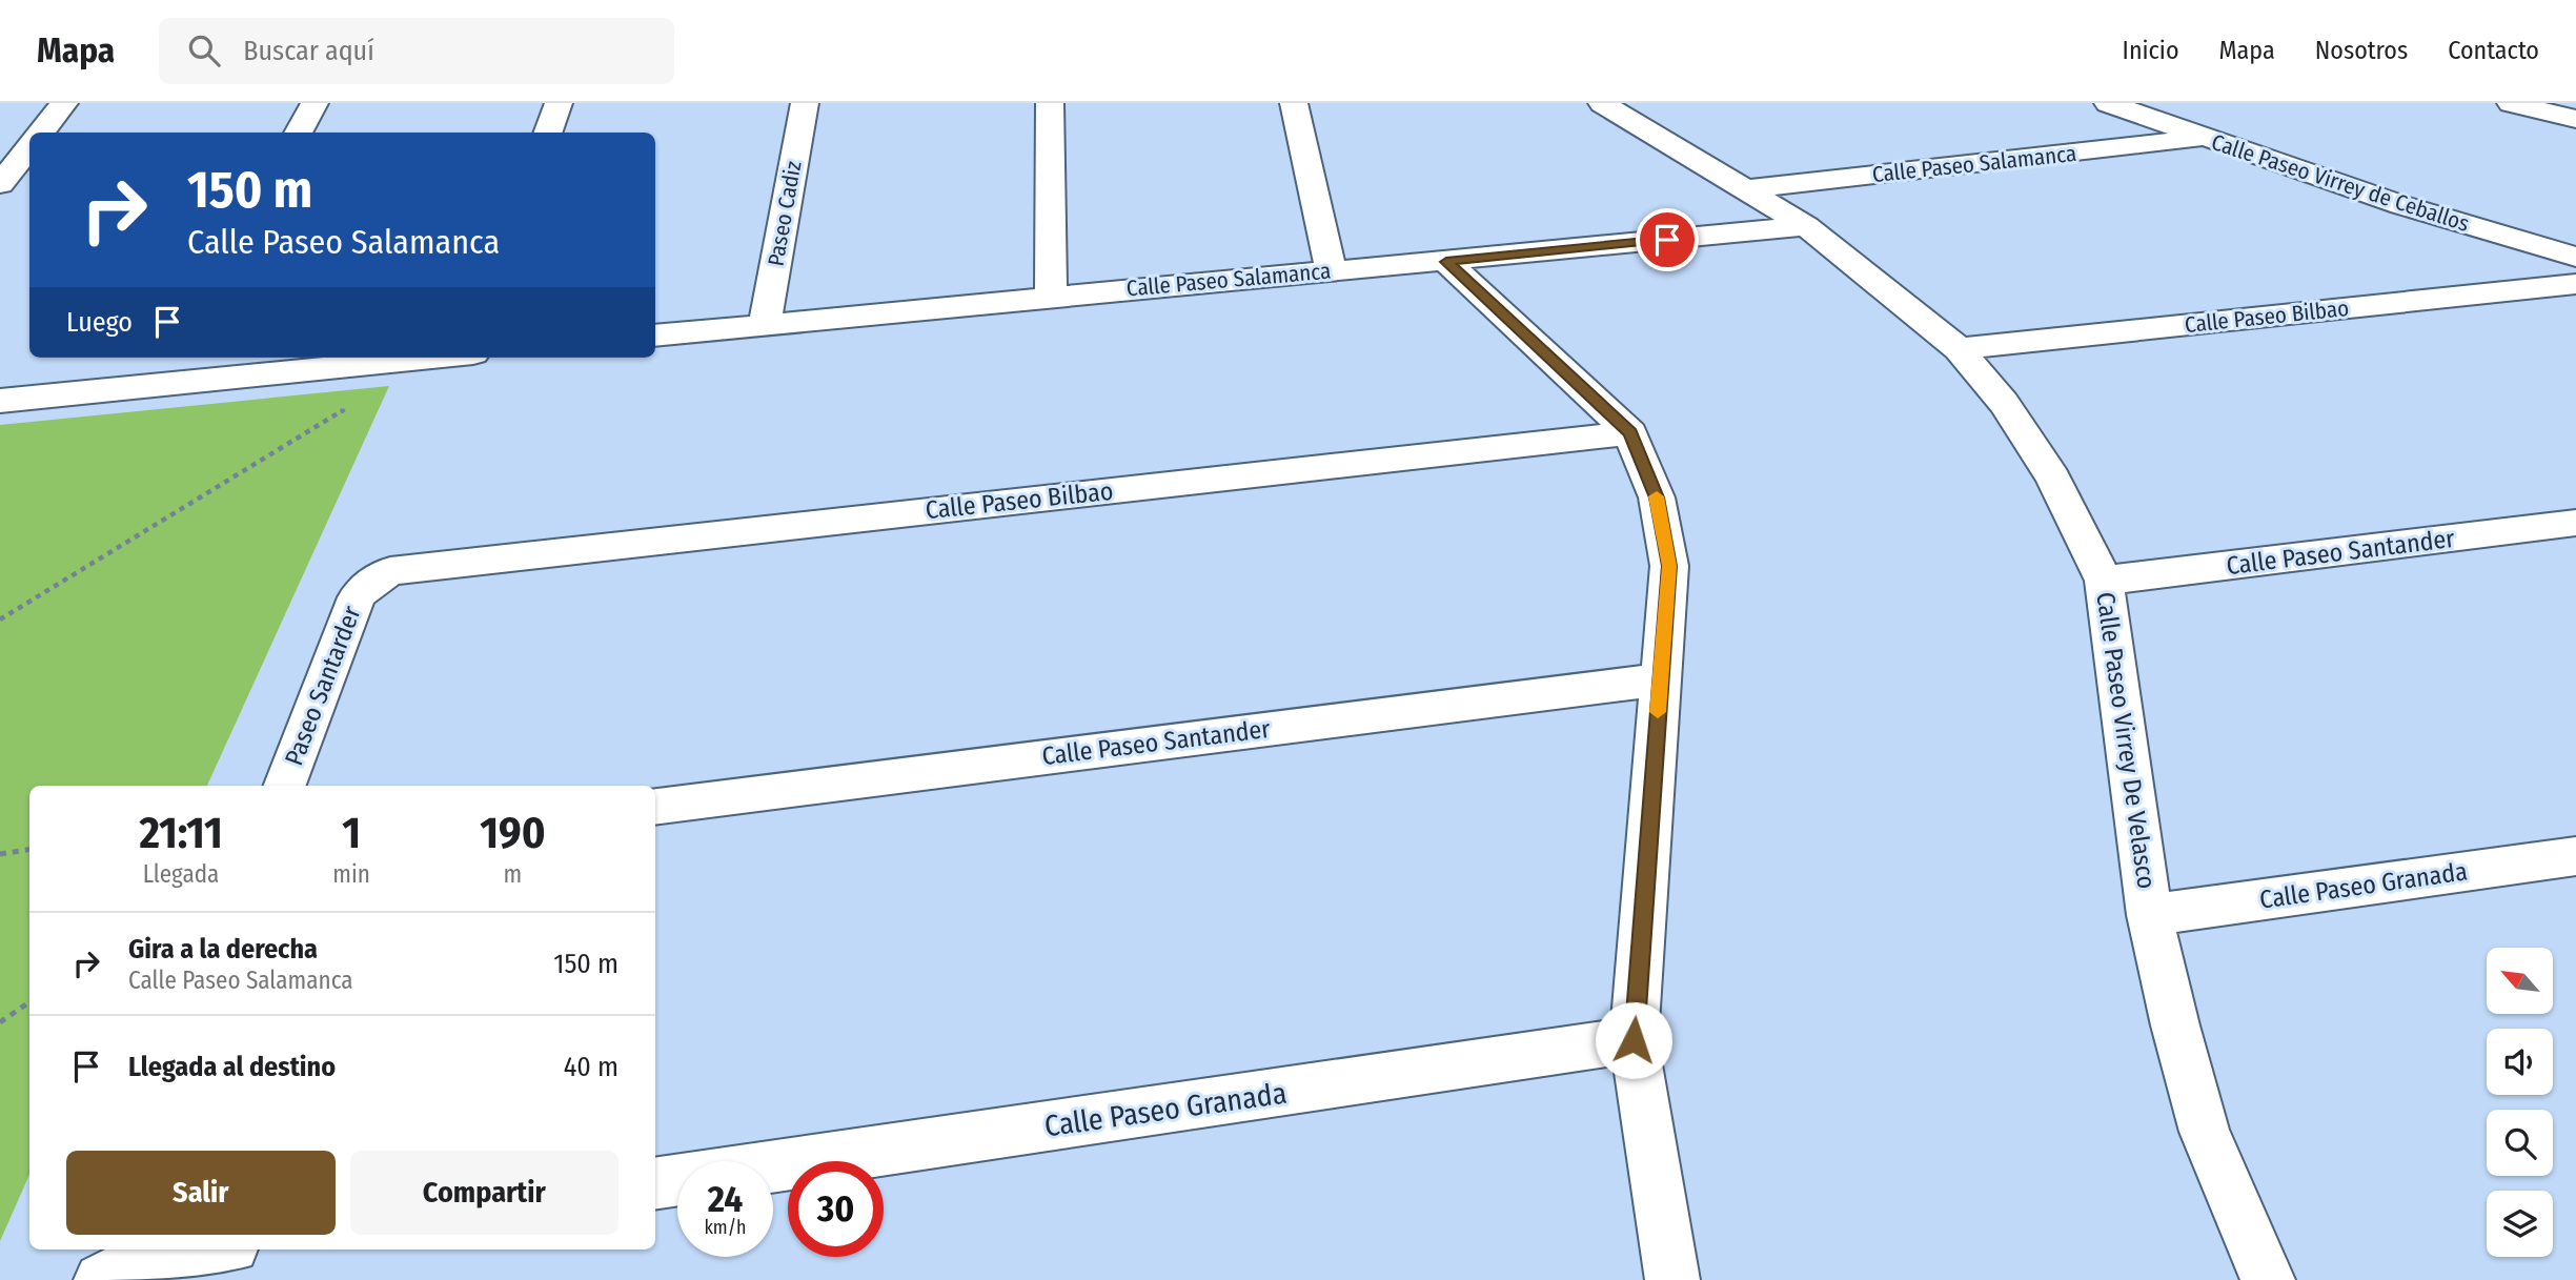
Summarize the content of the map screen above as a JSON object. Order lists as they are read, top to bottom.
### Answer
{
  "streets": {
    "street": [
      "Calle Paseo Salamanca",
      "Calle Paseo Virrey de Ceballos",
      "Paseo Cadiz",
      "Calle Paseo Bilbao",
      "Calle Paseo Santander",
      "Paseo Santarder",
      "Calle Paseo Virrey De Velasco",
      "Calle Paseo Granada"
    ]
  },
  "crossings": [
    ["Calle Paseo Salamanca", "Calle Paseo Virrey de Ceballos"],
    ["Calle Paseo Salamanca", "Paseo Cadiz"],
    ["Calle Paseo Salamanca", "Calle Paseo Virrey De Velasco"],
    ["Calle Paseo Bilbao", "Paseo Santarder"],
    ["Calle Paseo Bilbao", "Calle Paseo Virrey De Velasco"],
    ["Calle Paseo Santander", "Calle Paseo Virrey De Velasco"],
    ["Calle Paseo Virrey De Velasco", "Calle Paseo Granada"]
  ],
  "north": "top left",
  "page": {
    "header": "Mapa",
    "search": "Buscar aquí",
    "nav": [
      "Inicio",
      "Mapa",
      "Nosotros",
      "Contacto"
    ],
    "turn": ["150 m", "Calle Paseo Salamanca"],
    "then": "Luego",
    "eta": [
      "21:11",
      "Llegada",
      "1",
      "min",
      "190",
      "m"
    ],
    "list": [
      {
        "name": "Gira a la derecha",
        "note": "Calle Paseo Salamanca",
        "value": "150 m"
      },
      {
        "name": "Llegada al destino",
        "value": "40 m"
      }
    ],
    "buttons": ["Salir", "Compartir"],
    "speed": "24 km/h",
    "limit": "30"
  }
}
